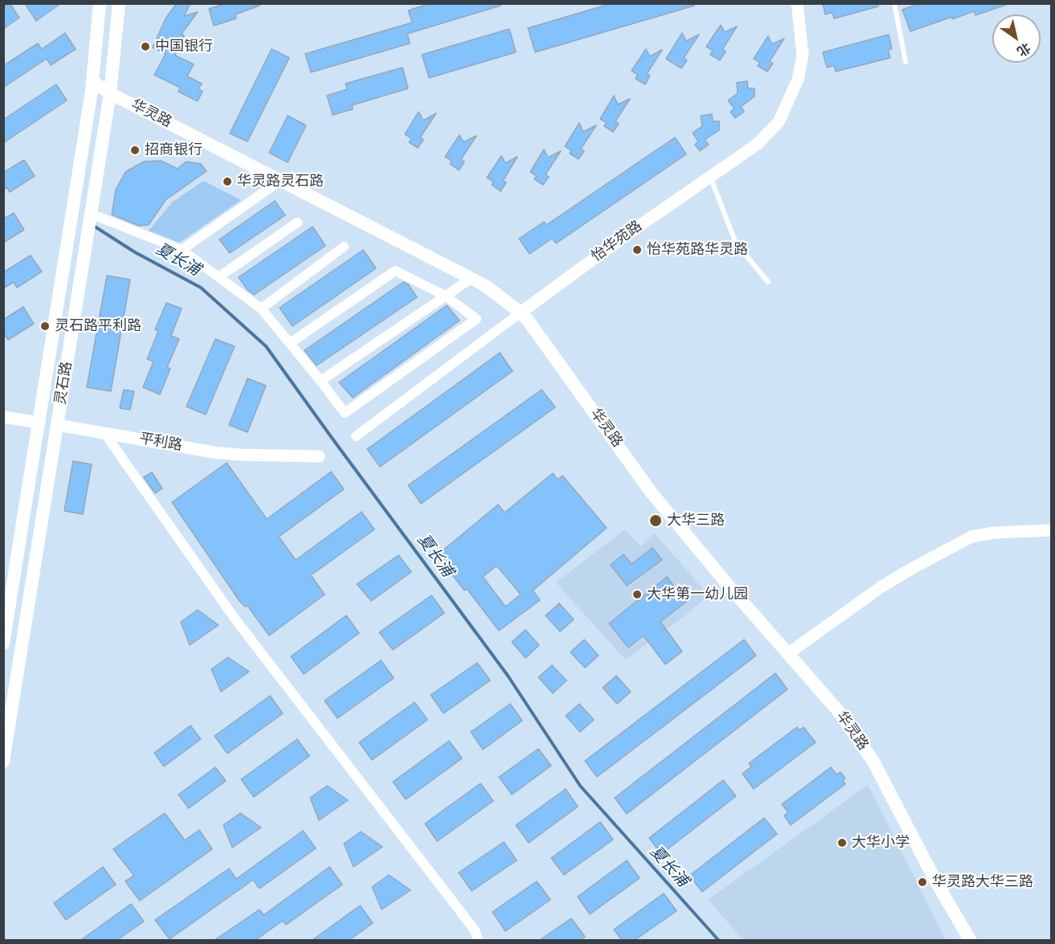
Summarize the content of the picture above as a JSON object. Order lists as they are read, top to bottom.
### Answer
{
  "streets": {
    "main road": ["华灵路", "灵石路"],
    "street": ["怡华苑路", "平利路"]
  },
  "crossings": [
    ["华灵路", "怡华苑路"],
    ["华灵路", "灵石路"],
    ["灵石路", "平利路"]
  ],
  "water": ["夏长浦"],
  "places": [
    "中国银行",
    "招商银行",
    "华灵路灵石路",
    "怡华苑路华灵路",
    "灵石路平利路",
    "大华三路",
    "大华第一幼儿园",
    "大华小学",
    "华灵路大华三路"
  ],
  "north": "bottom right"
}
